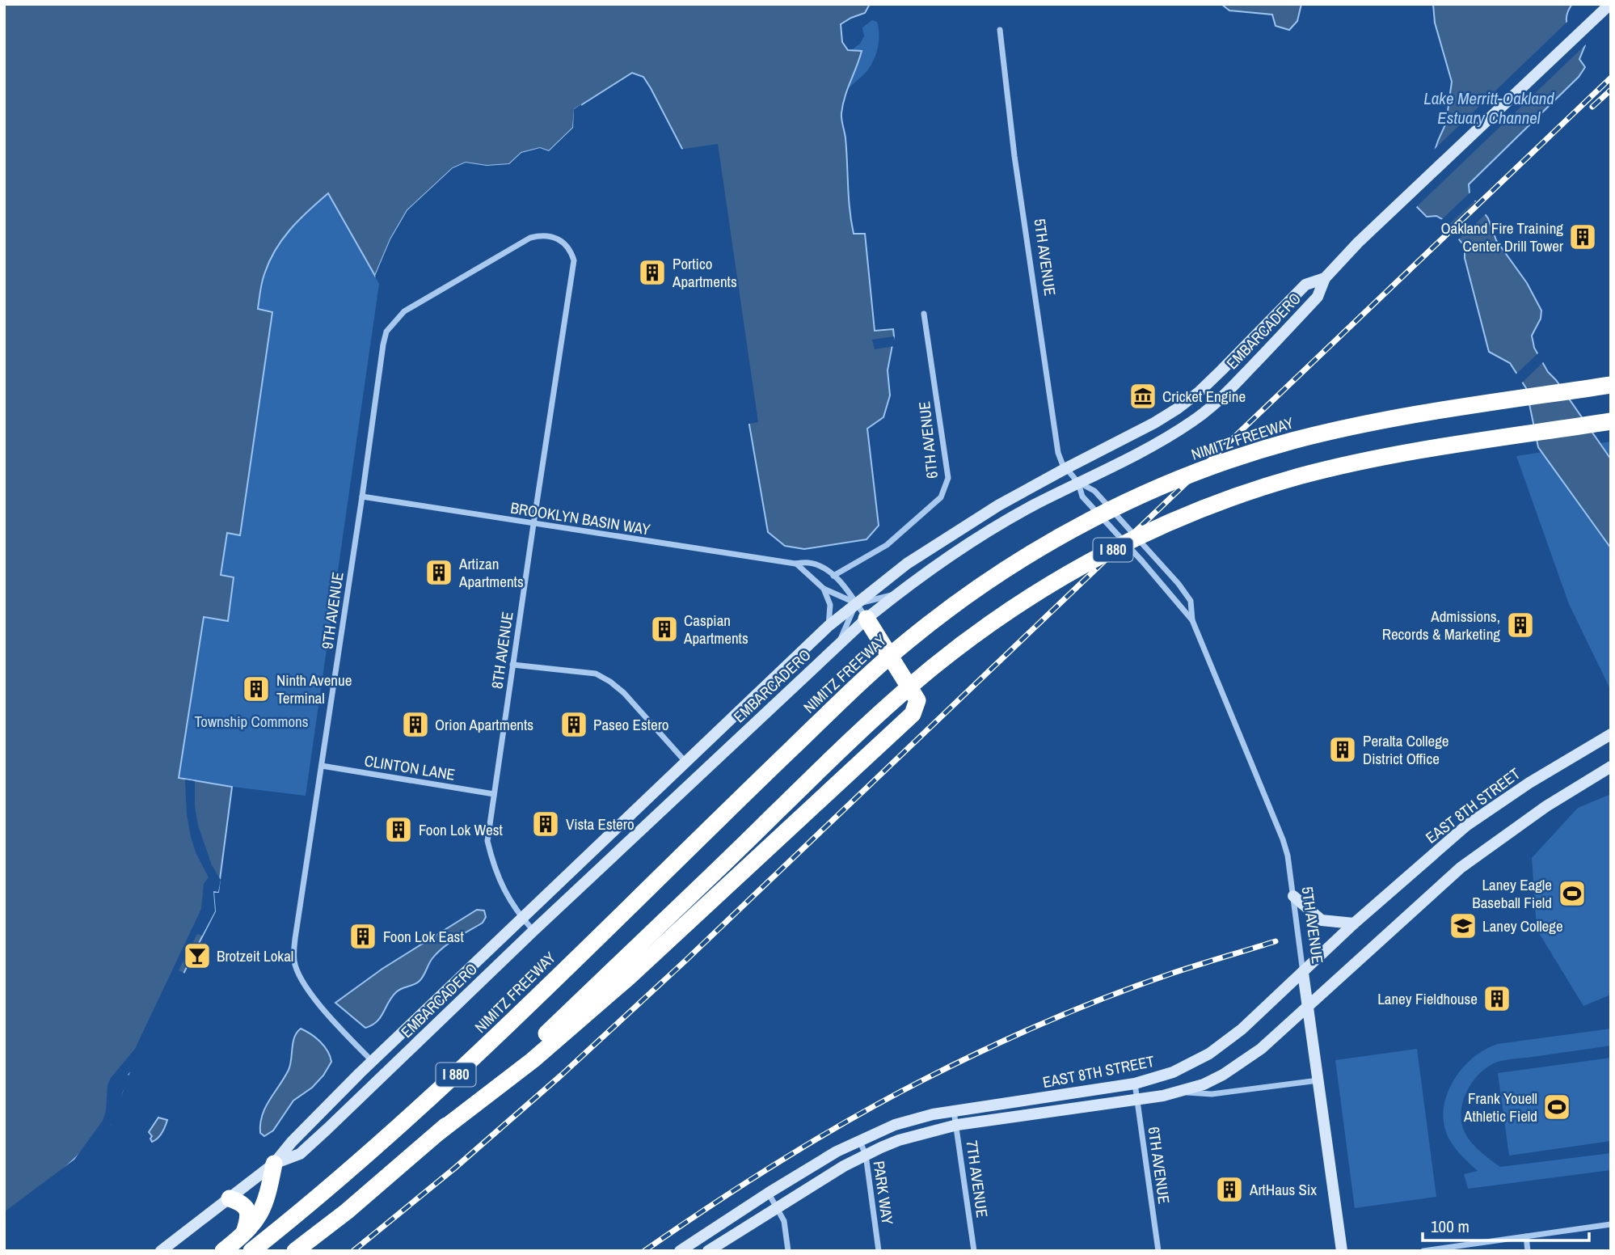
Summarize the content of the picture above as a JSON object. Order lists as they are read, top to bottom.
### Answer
{
  "streets": {
    "highway": ["NIMITZ FREEWAY", "I 880"],
    "main road": ["5TH AVENUE", "EMBARCADERO", "EAST 8TH STREET"],
    "street": [
      "6TH AVENUE",
      "BROOKLYN BASIN WAY",
      "9TH AVENUE",
      "8TH AVENUE",
      "CLINTON LANE",
      "7TH AVENUE",
      "PARK WAY"
    ]
  },
  "crossings": [
    ["5TH AVENUE", "EMBARCADERO"],
    ["5TH AVENUE", "EAST 8TH STREET"],
    ["EMBARCADERO", "BROOKLYN BASIN WAY"],
    ["EMBARCADERO", "9TH AVENUE"],
    ["EMBARCADERO", "8TH AVENUE"],
    ["6TH AVENUE", "BROOKLYN BASIN WAY"],
    ["6TH AVENUE", "EAST 8TH STREET"],
    ["BROOKLYN BASIN WAY", "9TH AVENUE"],
    ["BROOKLYN BASIN WAY", "8TH AVENUE"],
    ["9TH AVENUE", "8TH AVENUE"],
    ["9TH AVENUE", "CLINTON LANE"],
    ["8TH AVENUE", "CLINTON LANE"],
    ["EAST 8TH STREET", "7TH AVENUE"],
    ["EAST 8TH STREET", "PARK WAY"]
  ],
  "water": ["Lake Merritt-Oakland Estuary Channel"],
  "parks": ["Township Commons"],
  "places": {
    "building": [
      "Oakland Fire Training Center Drill Tower",
      "Portico Apartments",
      "Artizan Apartments",
      "Admissions, Records & Marketing",
      "Caspian Apartments",
      "Ninth Avenue Terminal",
      "Orion Apartments",
      "Paseo Estero",
      "Peralta College District Office",
      "Vista Estero",
      "Foon Lok West",
      "Foon Lok East",
      "Laney Fieldhouse",
      "ArtHaus Six"
    ],
    "museum": ["Cricket Engine"],
    "sports": ["Laney Eagle Baseball Field", "Frank Youell Athletic Field"],
    "school or university": ["Laney College"],
    "bar": ["Brotzeit Lokal"]
  },
  "scale_bar": "100 m"
}
